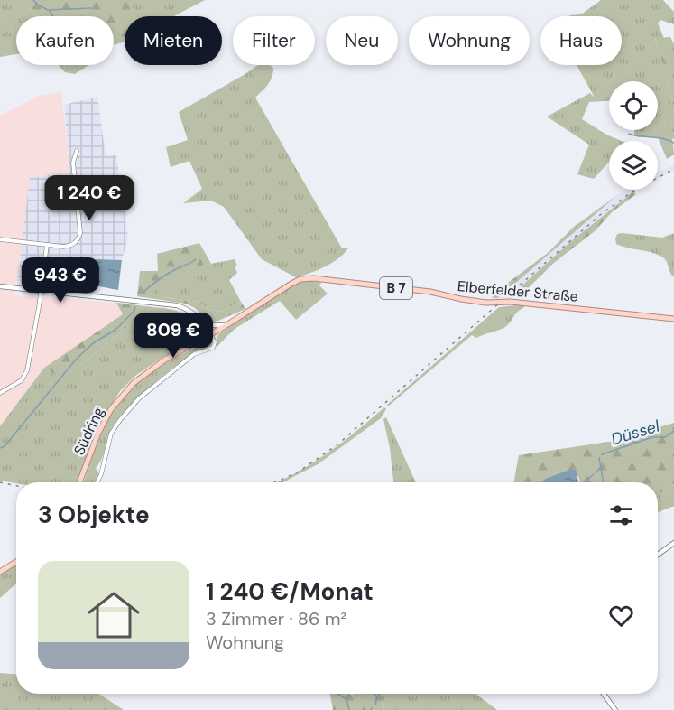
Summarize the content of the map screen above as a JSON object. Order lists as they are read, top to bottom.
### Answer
{
  "streets": {
    "main road": ["B 7", "Elberfelder Straße", "Südring"]
  },
  "crossings": [
    ["Elberfelder Straße", "Südring"]
  ],
  "water": ["Düssel"],
  "page": {
    "chip": [
      "Kaufen",
      "Mieten",
      "Filter",
      "Neu",
      "Wohnung",
      "Haus"
    ],
    "price": ["1 240 €", "943 €", "809 €"],
    "heading": "3 Objekte",
    "list": [
      {
        "name": "1 240 €/Monat",
        "note": "3 Zimmer · 86 m² · Wohnung"
      }
    ]
  }
}
